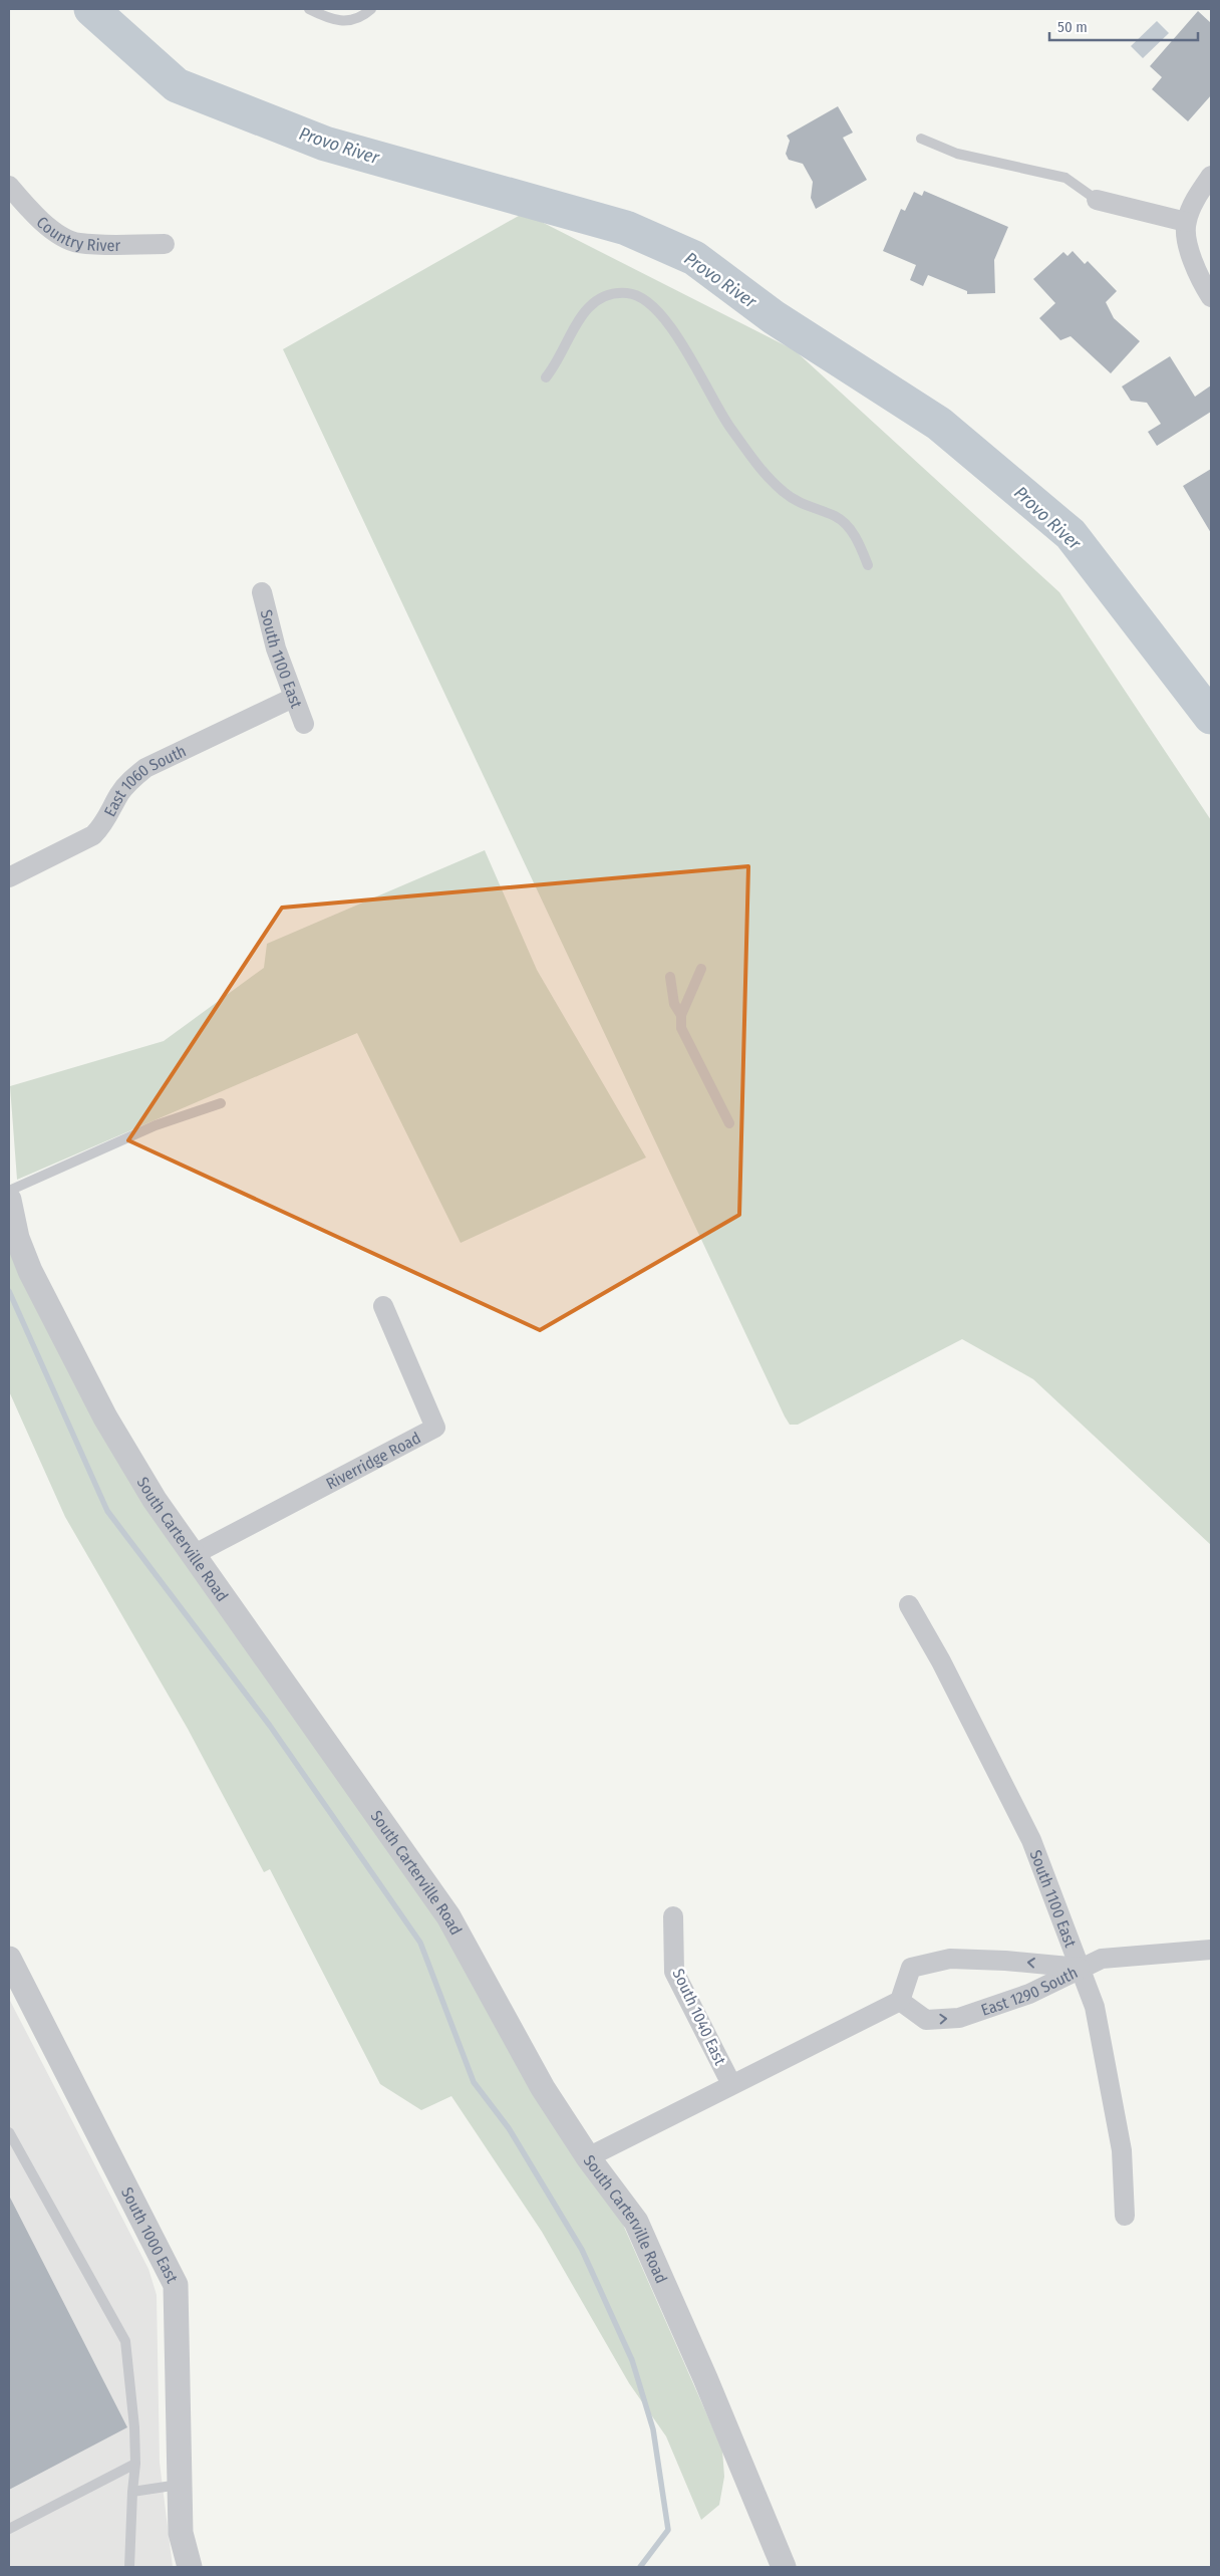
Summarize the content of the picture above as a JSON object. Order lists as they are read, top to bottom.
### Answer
{
  "streets": {
    "street": [
      "Country River",
      "South 1100 East",
      "East 1060 South",
      "Riverridge Road",
      "South Carterville Road",
      "East 1290 South",
      "South 1040 East",
      "South 1000 East"
    ]
  },
  "crossings": [
    ["South 1100 East", "East 1060 South"],
    ["South 1100 East", "East 1290 South"],
    ["Riverridge Road", "South Carterville Road"]
  ],
  "water": ["Provo River"],
  "scale_bar": "50 m"
}
